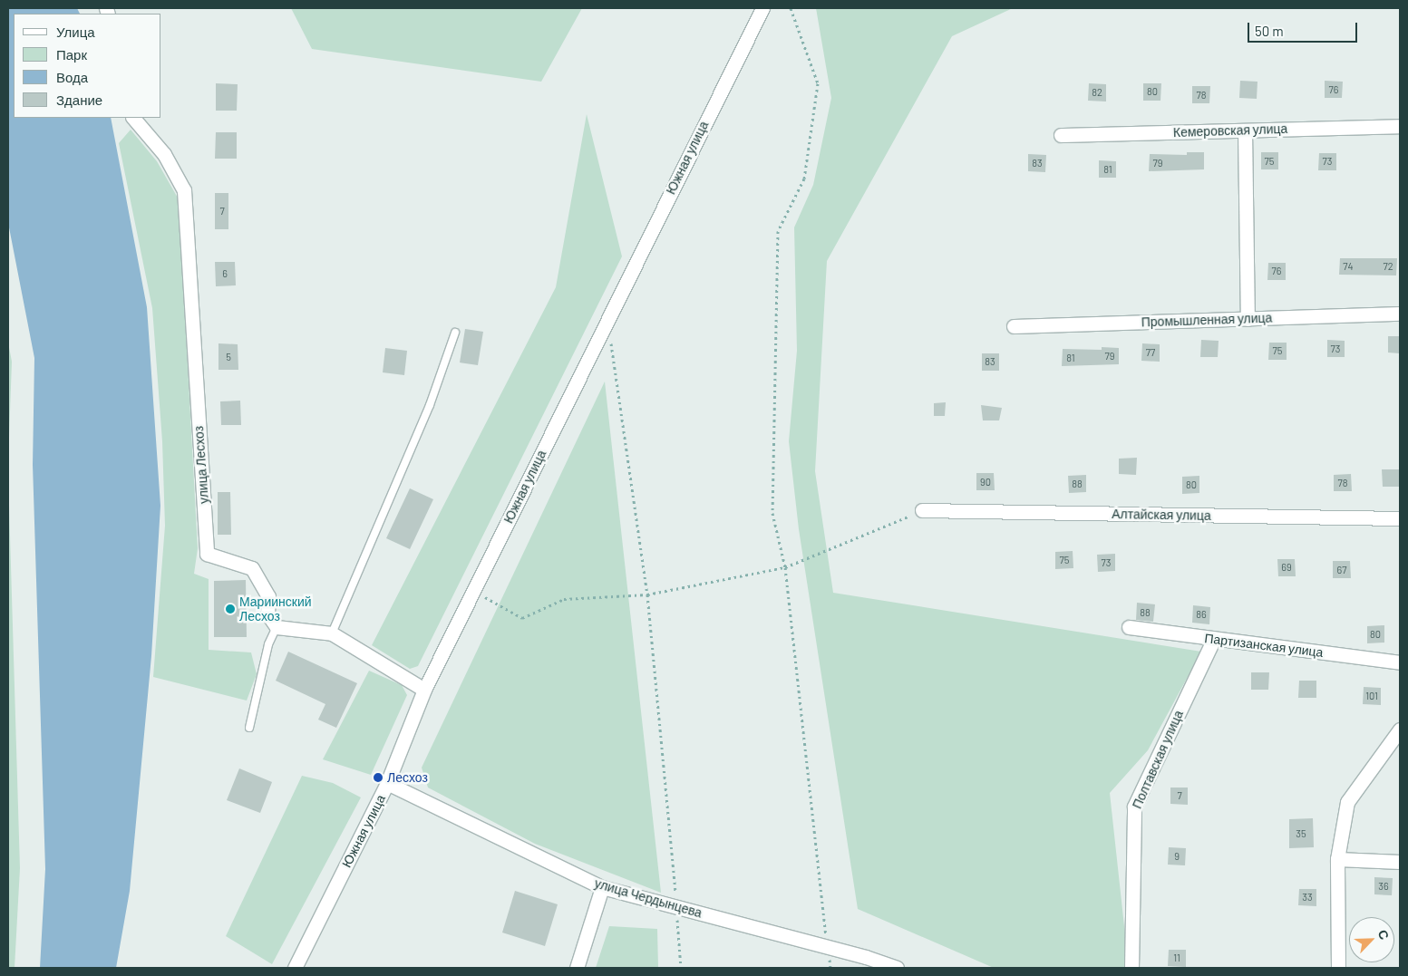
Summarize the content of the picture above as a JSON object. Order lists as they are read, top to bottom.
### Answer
{
  "streets": {
    "street": [
      "Кемеровская улица",
      "Южная улица",
      "Промышленная улица",
      "улица Лесхоз",
      "Алтайская улица",
      "Партизанская улица",
      "Полтавская улица",
      "улица Чердынцева"
    ]
  },
  "crossings": [
    ["Южная улица", "улица Чердынцева"],
    ["Партизанская улица", "Полтавская улица"]
  ],
  "places": ["Мариинский Лесхоз", "Лесхоз"],
  "house_numbers": [
    "76",
    "80",
    "82",
    "78",
    "75",
    "73",
    "83",
    "79",
    "81",
    "7",
    "74",
    "72",
    "76",
    "6",
    "73",
    "75",
    "77",
    "79",
    "5",
    "81",
    "83",
    "90",
    "78",
    "88",
    "80",
    "75",
    "73",
    "69",
    "67",
    "88",
    "86",
    "80",
    "101",
    "7",
    "35",
    "9",
    "36",
    "33",
    "11"
  ],
  "legend": [
    "Улица",
    "Парк",
    "Вода",
    "Здание"
  ],
  "scale_bar": "50 m",
  "north": "top right"
}
